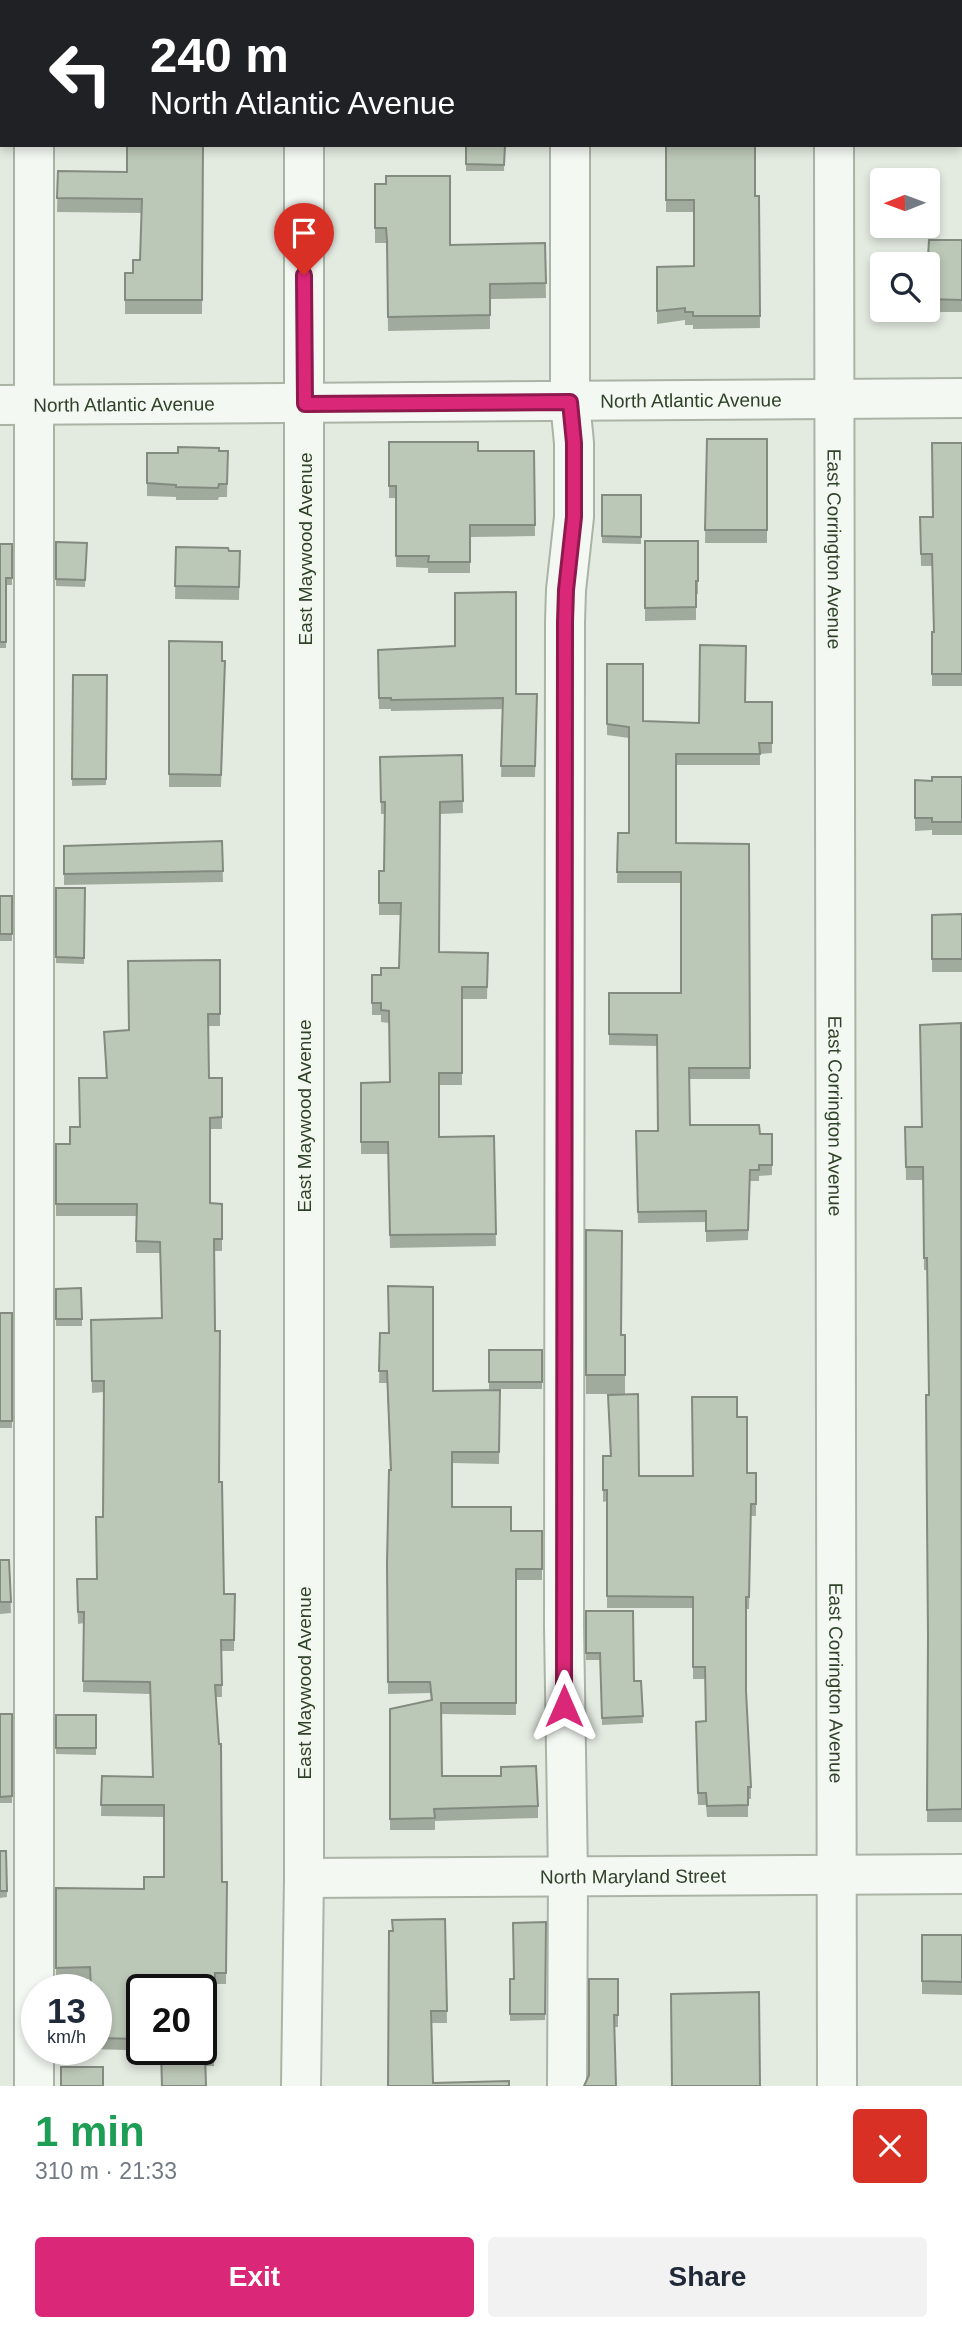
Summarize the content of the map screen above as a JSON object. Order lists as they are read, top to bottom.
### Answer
{
  "streets": {
    "street": [
      "North Atlantic Avenue",
      "East Maywood Avenue",
      "East Corrington Avenue",
      "North Maryland Street"
    ]
  },
  "crossings": [
    ["North Atlantic Avenue", "East Maywood Avenue"],
    ["North Atlantic Avenue", "East Corrington Avenue"],
    ["East Maywood Avenue", "North Maryland Street"],
    ["East Corrington Avenue", "North Maryland Street"]
  ],
  "north": "left",
  "page": {
    "turn": ["240 m", "North Atlantic Avenue"],
    "speed": "13 km/h",
    "limit": "20",
    "heading": ["1 min", "310 m · 21:33"],
    "buttons": ["Exit", "Share"]
  }
}
